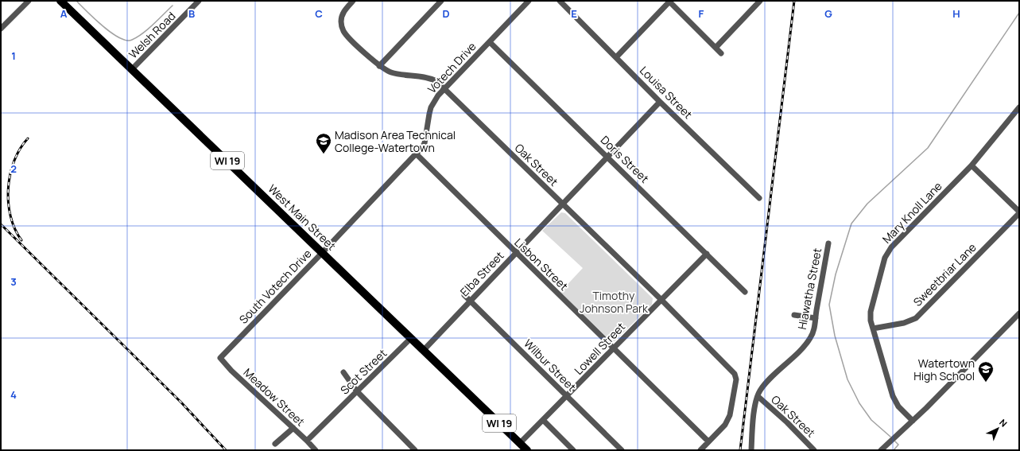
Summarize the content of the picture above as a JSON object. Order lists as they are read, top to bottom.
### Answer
{
  "streets": {
    "main road": ["WI 19", "West Main Street"],
    "street": [
      "Welsh Road",
      "Votech Drive",
      "Louisa Street",
      "Doris Street",
      "Oak Street",
      "Mary Knoll Lane",
      "Lisbon Street",
      "Elba Street",
      "Sweetbriar Lane",
      "South Votech Drive",
      "Hiawatha Street",
      "Lowell Street",
      "Wilbur Street",
      "Scot Street",
      "Meadow Street"
    ]
  },
  "crossings": [
    ["Welsh Road", "West Main Street"],
    ["Votech Drive", "Doris Street"],
    ["Votech Drive", "Oak Street"],
    ["Votech Drive", "Lisbon Street"],
    ["Votech Drive", "South Votech Drive"],
    ["Louisa Street", "Elba Street"],
    ["Doris Street", "Elba Street"],
    ["Doris Street", "Lowell Street"],
    ["Oak Street", "Lisbon Street"],
    ["Oak Street", "Elba Street"],
    ["Oak Street", "Hiawatha Street"],
    ["Oak Street", "Lowell Street"],
    ["Mary Knoll Lane", "Sweetbriar Lane"],
    ["West Main Street", "Elba Street"],
    ["West Main Street", "South Votech Drive"],
    ["West Main Street", "Lowell Street"],
    ["West Main Street", "Scot Street"],
    ["Lisbon Street", "Elba Street"],
    ["Lisbon Street", "Lowell Street"],
    ["Elba Street", "Wilbur Street"],
    ["South Votech Drive", "Meadow Street"],
    ["Lowell Street", "Wilbur Street"],
    ["Scot Street", "Meadow Street"]
  ],
  "parks": ["Timothy Johnson Park"],
  "places": {
    "school or university": ["Madison Area Technical College-Watertown", "Watertown High School"]
  },
  "north": "top right",
  "grid": {
    "columns": [
      "A",
      "B",
      "C",
      "D",
      "E",
      "F",
      "G",
      "H"
    ],
    "rows": [
      "1",
      "2",
      "3",
      "4"
    ]
  }
}
